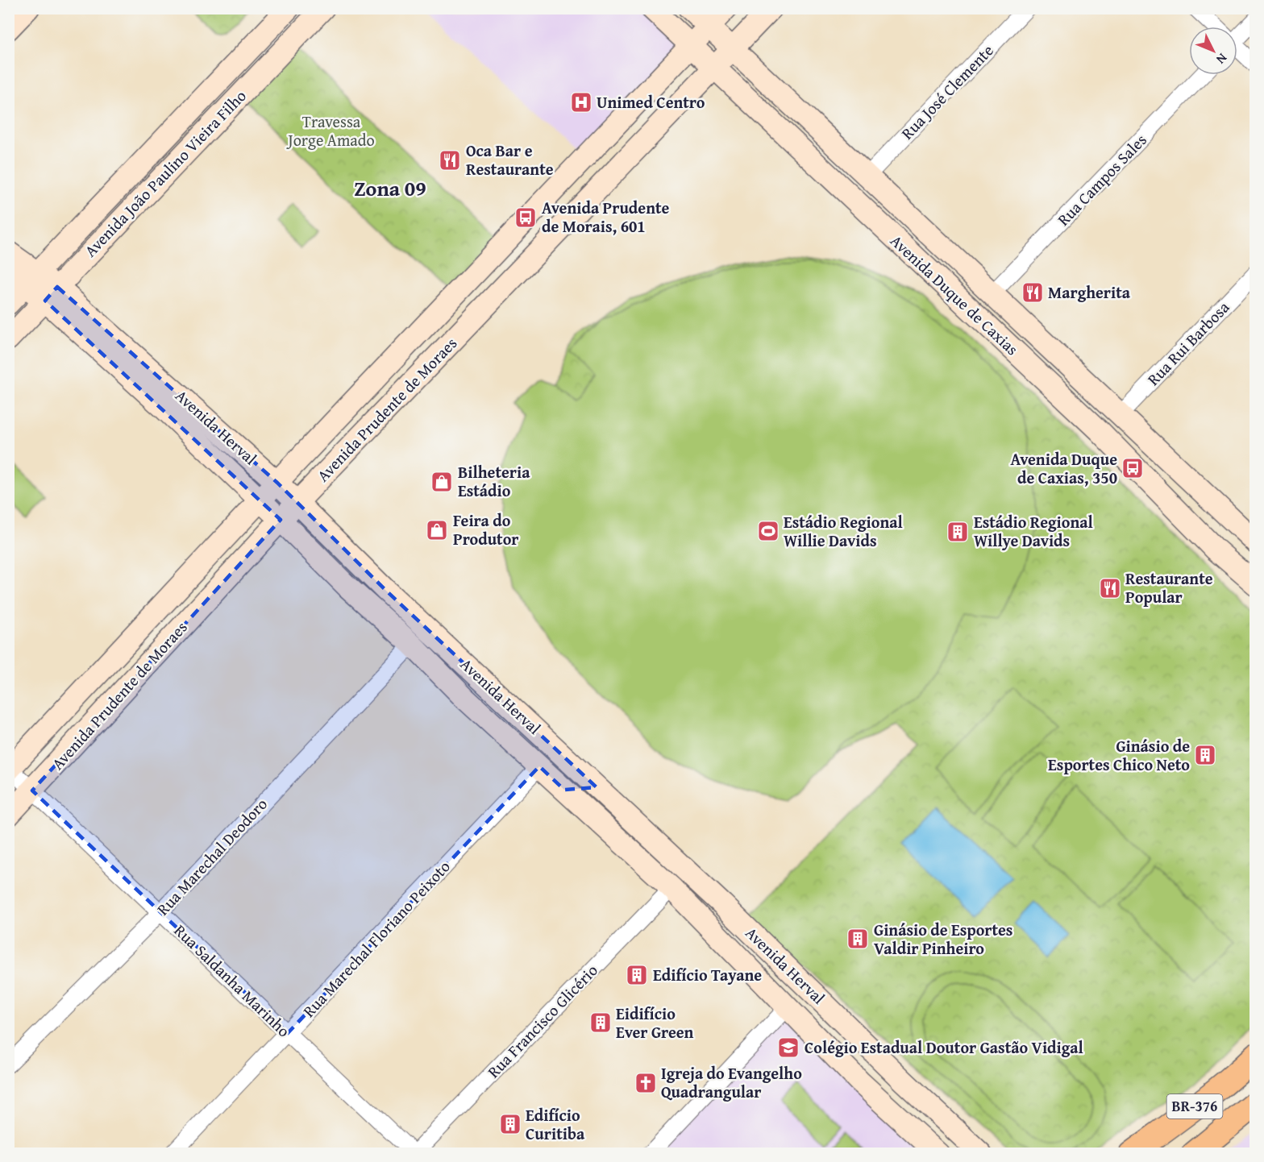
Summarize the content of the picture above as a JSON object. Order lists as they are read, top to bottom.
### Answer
{
  "streets": {
    "main road": [
      "Avenida João Paulino Vieira Filho",
      "Avenida Duque de Caxias",
      "Avenida Prudente de Moraes",
      "Avenida Herval",
      "BR-376"
    ],
    "street": [
      "Rua José Clemente",
      "Rua Campos Sales",
      "Rua Rui Barbosa",
      "Rua Marechal Deodoro",
      "Rua Marechal Floriano Peixoto",
      "Rua Saldanha Marinho",
      "Rua Francisco Glicério"
    ]
  },
  "crossings": [
    ["Rua José Clemente", "Avenida Duque de Caxias"],
    ["Avenida João Paulino Vieira Filho", "Avenida Herval"],
    ["Rua Campos Sales", "Avenida Duque de Caxias"],
    ["Avenida Duque de Caxias", "Rua Rui Barbosa"],
    ["Avenida Duque de Caxias", "Avenida Prudente de Moraes"],
    ["Avenida Prudente de Moraes", "Avenida Herval"],
    ["Avenida Prudente de Moraes", "Rua Saldanha Marinho"],
    ["Avenida Herval", "Rua Marechal Deodoro"],
    ["Avenida Herval", "Rua Marechal Floriano Peixoto"],
    ["Avenida Herval", "Rua Francisco Glicério"],
    ["Rua Marechal Deodoro", "Rua Saldanha Marinho"],
    ["Rua Marechal Floriano Peixoto", "Rua Saldanha Marinho"],
    ["Rua Saldanha Marinho", "Rua Francisco Glicério"]
  ],
  "districts": ["Zona 09"],
  "parks": ["Travessa Jorge Amado"],
  "places": {
    "hospital": ["Unimed Centro"],
    "restaurant": ["Oca Bar e Restaurante", "Margherita", "Restaurante Popular"],
    "bus stop": ["Avenida Prudente de Morais, 601", "Avenida Duque de Caxias, 350"],
    "shop": ["Bilheteria Estádio", "Feira do Produtor"],
    "sports": ["Estádio Regional Willie Davids"],
    "building": [
      "Estádio Regional Willye Davids",
      "Ginásio de Esportes Chico Neto",
      "Ginásio de Esportes Valdir Pinheiro",
      "Edifício Tayane",
      "Eidifício Ever Green",
      "Edifício Curitiba"
    ],
    "school or university": ["Colégio Estadual Doutor Gastão Vidigal"],
    "church": ["Igreja do Evangelho Quadrangular"]
  },
  "north": "bottom right"
}
